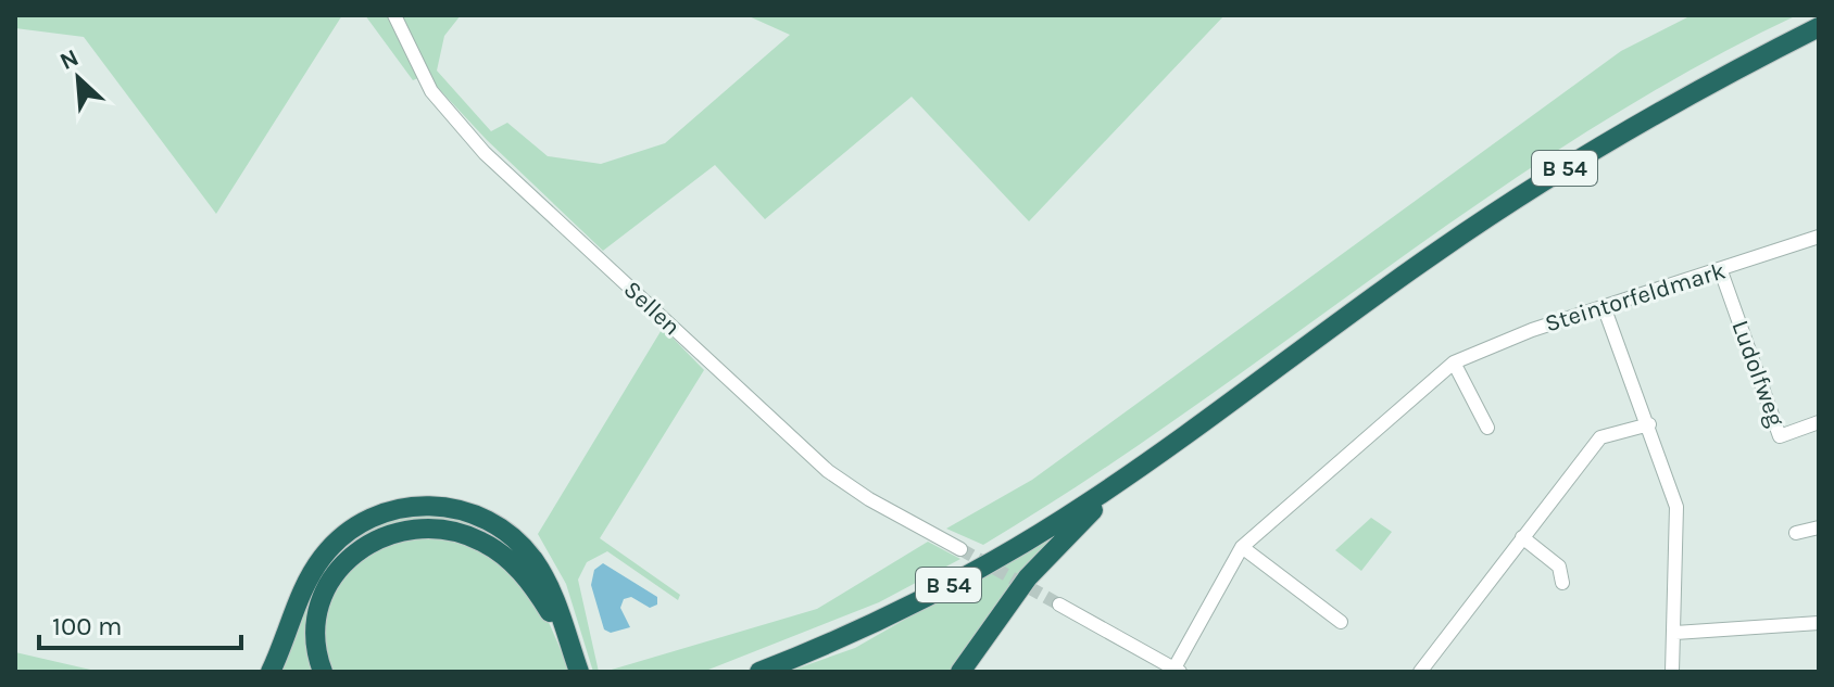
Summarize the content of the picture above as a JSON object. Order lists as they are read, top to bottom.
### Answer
{
  "streets": {
    "highway": ["B 54"],
    "street": ["Steintorfeldmark", "Sellen", "Ludolfweg"]
  },
  "crossings": [
    ["Steintorfeldmark", "Ludolfweg"]
  ],
  "scale_bar": "100 m",
  "north": "top left"
}
